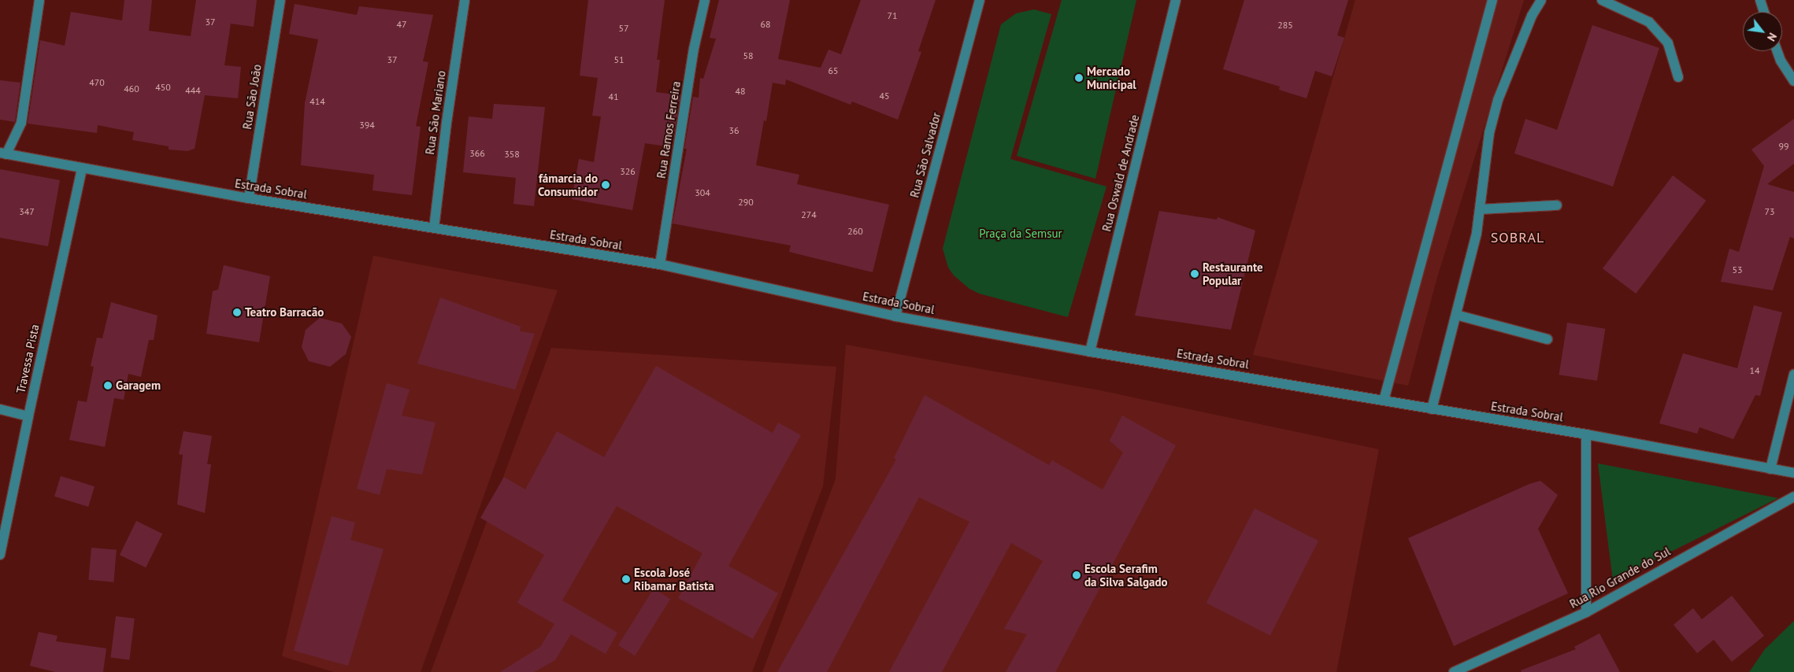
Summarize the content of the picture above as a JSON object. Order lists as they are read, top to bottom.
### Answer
{
  "streets": {
    "street": [
      "Rua São João",
      "Rua São Mariano",
      "Rua Ramos Ferreira",
      "Rua São Salvador",
      "Rua Oswald de Andrade",
      "Estrada Sobral",
      "Travessa Pista",
      "Rua Rio Grande do Sul"
    ]
  },
  "crossings": [
    ["Rua São João", "Estrada Sobral"],
    ["Rua São Mariano", "Estrada Sobral"],
    ["Rua Ramos Ferreira", "Estrada Sobral"],
    ["Rua São Salvador", "Estrada Sobral"],
    ["Rua Oswald de Andrade", "Estrada Sobral"],
    ["Estrada Sobral", "Travessa Pista"]
  ],
  "districts": ["SOBRAL"],
  "parks": ["Praça da Semsur"],
  "places": [
    "Mercado Municipal",
    "fámarcia do Consumidor",
    "Restaurante Popular",
    "Teatro Barracão",
    "Garagem",
    "Escola Serafim da Silva Salgado",
    "Escola José Ribamar Batista"
  ],
  "house_numbers": [
    "71",
    "37",
    "47",
    "68",
    "285",
    "57",
    "58",
    "37",
    "51",
    "65",
    "470",
    "450",
    "460",
    "444",
    "48",
    "45",
    "41",
    "414",
    "394",
    "36",
    "99",
    "366",
    "358",
    "326",
    "304",
    "290",
    "347",
    "73",
    "274",
    "260",
    "53",
    "14"
  ],
  "north": "bottom right"
}
